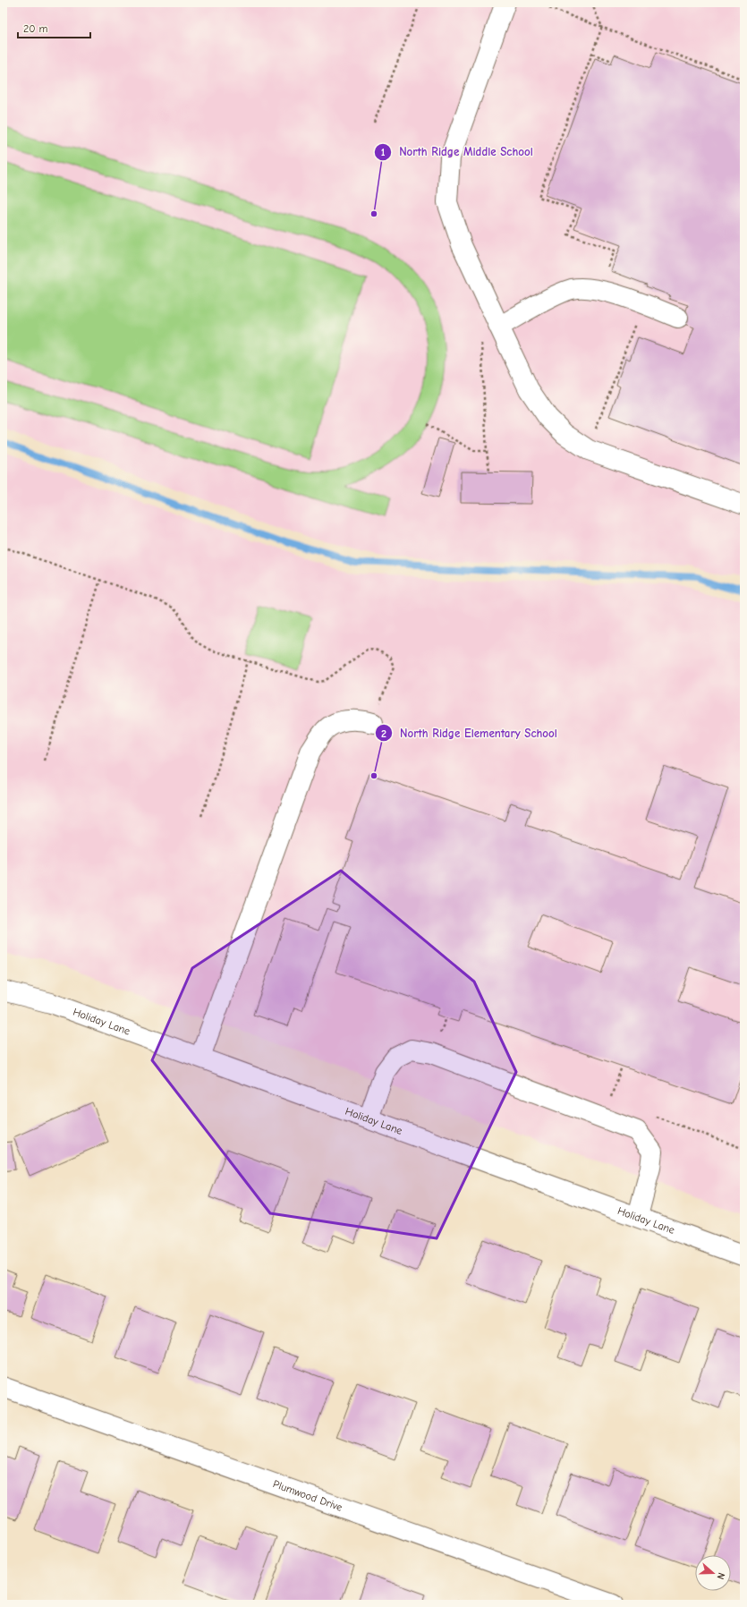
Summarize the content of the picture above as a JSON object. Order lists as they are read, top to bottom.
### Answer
{
  "streets": {
    "street": ["Holiday Lane", "Plumwood Drive"]
  },
  "places": ["North Ridge Middle School", "North Ridge Elementary School"],
  "scale_bar": "20 m",
  "north": "right"
}
